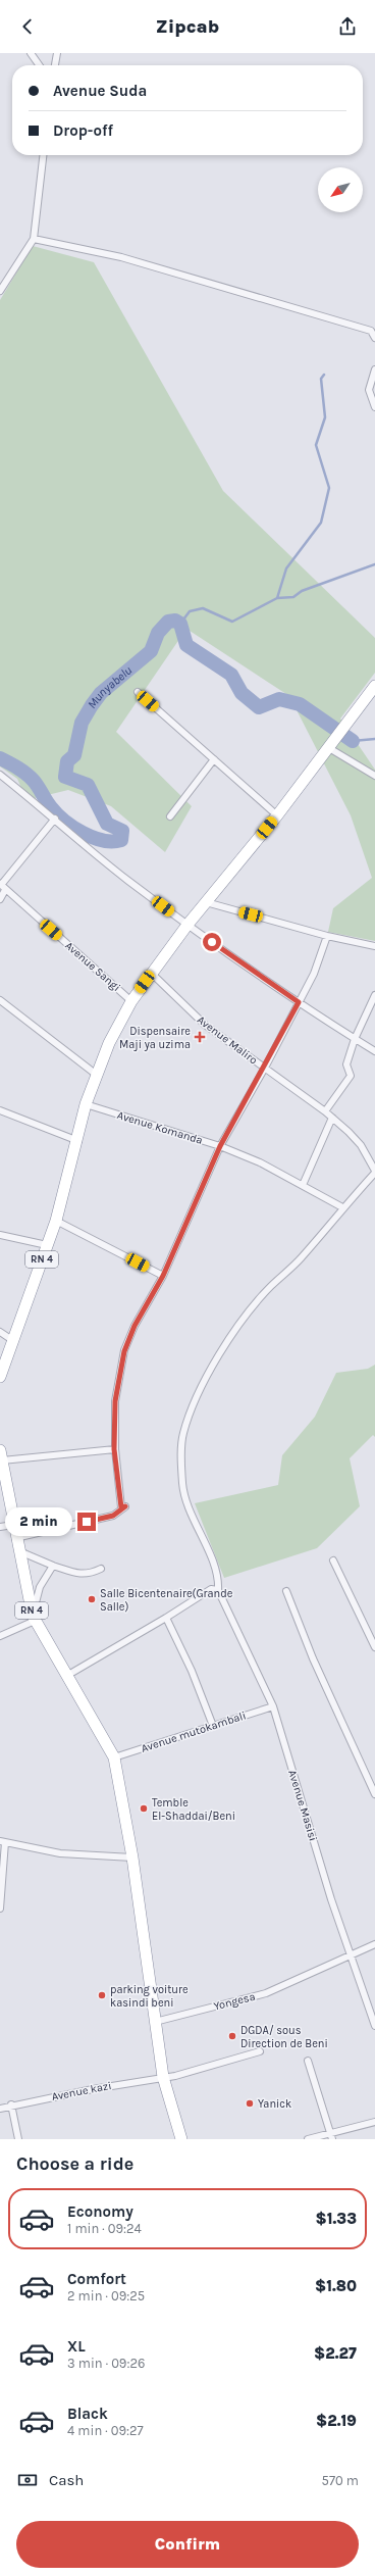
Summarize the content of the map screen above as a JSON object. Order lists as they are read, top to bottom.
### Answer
{
  "streets": {
    "highway": ["RN 4"],
    "street": [
      "Avenue Sangi",
      "Avenue Maliro",
      "Avenue Komanda",
      "Avenue mutokambali",
      "Avenue Masisi",
      "Yongesa",
      "Avenue kazi"
    ]
  },
  "crossings": [
    ["Avenue Sangi", "RN 4"],
    ["Avenue Maliro", "RN 4"],
    ["Avenue Maliro", "Avenue Masisi"],
    ["Avenue Komanda", "RN 4"],
    ["Avenue Komanda", "Avenue Masisi"],
    ["RN 4", "Avenue mutokambali"],
    ["RN 4", "Yongesa"],
    ["RN 4", "Avenue kazi"],
    ["Avenue mutokambali", "Avenue Masisi"],
    ["Avenue Masisi", "Yongesa"]
  ],
  "water": ["Munyabelu"],
  "places": {
    "health": ["Dispensaire Maji ya uzima"],
    "other": [
      "Salle Bicentenaire(Grande Salle)",
      "Temble El-Shaddai/Beni",
      "parking voiture kasindi beni",
      "DGDA/ sous Direction de Beni",
      "Yanick"
    ]
  },
  "north": "bottom left",
  "page": {
    "header": "Zipcab",
    "banner": ["Avenue Suda", "Drop-off"],
    "bubble": "2 min",
    "heading": "Choose a ride",
    "list": [
      {
        "name": "Economy",
        "note": "1 min · 09:24",
        "value": "$1.33"
      },
      {
        "name": "Comfort",
        "note": "2 min · 09:25",
        "value": "$1.80"
      },
      {
        "name": "XL",
        "note": "3 min · 09:26",
        "value": "$2.27"
      },
      {
        "name": "Black",
        "note": "4 min · 09:27",
        "value": "$2.19"
      }
    ],
    "pay": ["Cash", "570 m"],
    "buttons": "Confirm"
  }
}
